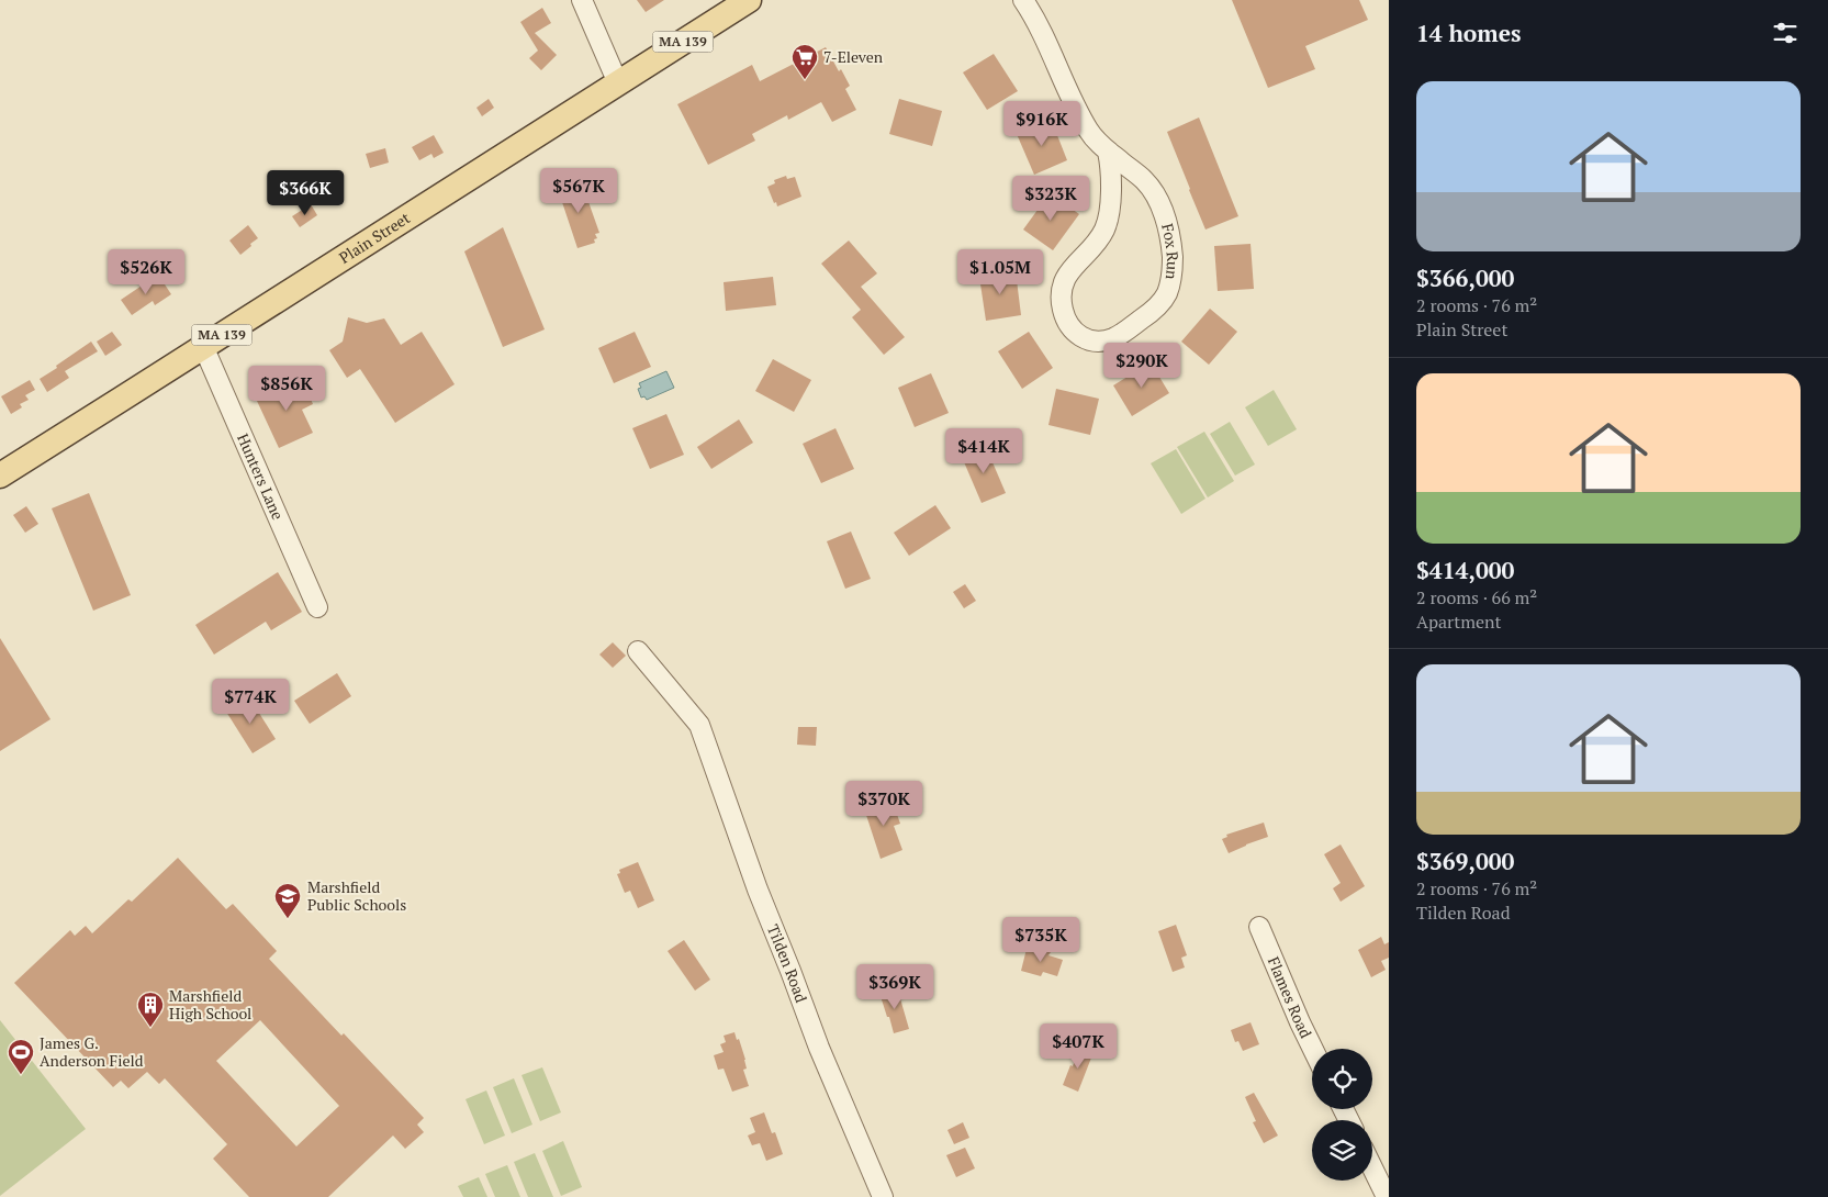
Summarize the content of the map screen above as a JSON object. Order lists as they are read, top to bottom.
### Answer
{
  "streets": {
    "main road": ["MA 139", "Plain Street"],
    "street": [
      "Fox Run",
      "Hunters Lane",
      "Tilden Road",
      "Flames Road"
    ]
  },
  "crossings": [
    ["Plain Street", "Hunters Lane"]
  ],
  "places": {
    "supermarket": ["7-Eleven"],
    "school or university": ["Marshfield Public Schools"],
    "building": ["Marshfield High School"],
    "sports": ["James G. Anderson Field"]
  },
  "page": {
    "heading": "14 homes",
    "list": [
      {
        "name": "$366,000",
        "note": "2 rooms · 76 m² · Plain Street"
      },
      {
        "name": "$414,000",
        "note": "2 rooms · 66 m² · Apartment"
      },
      {
        "name": "$369,000",
        "note": "2 rooms · 76 m² · Tilden Road"
      }
    ],
    "price": [
      "$916K",
      "$567K",
      "$366K",
      "$323K",
      "$526K",
      "$1.05M",
      "$290K",
      "$856K",
      "$414K",
      "$774K",
      "$370K",
      "$735K",
      "$369K",
      "$407K"
    ]
  }
}
